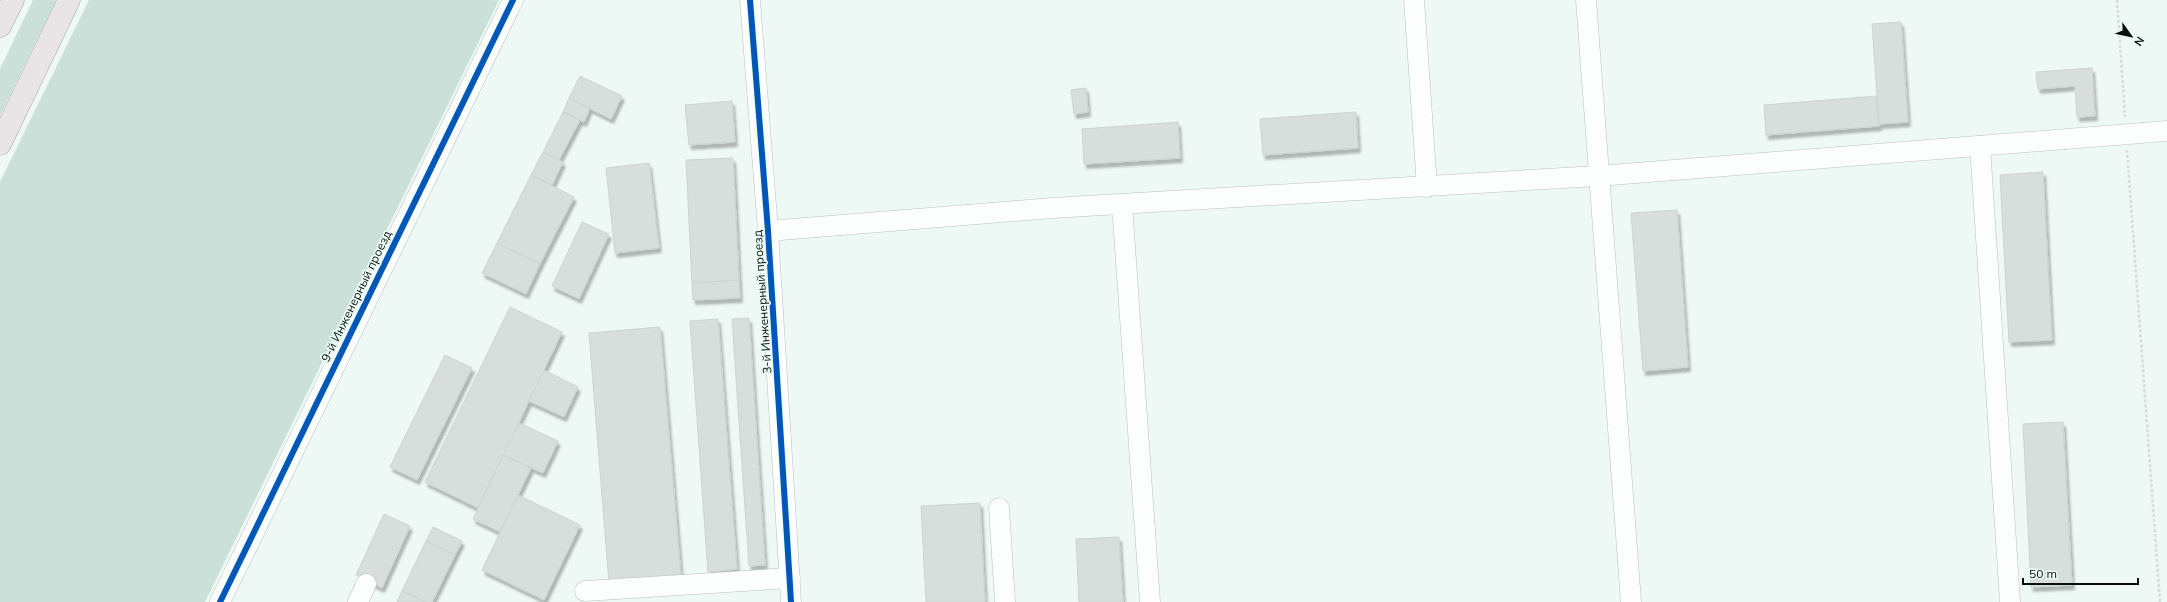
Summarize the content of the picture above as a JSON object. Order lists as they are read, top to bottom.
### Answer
{
  "streets": {
    "street": ["9-й Инженерный проезд", "3-й Инженерный проезд"]
  },
  "scale_bar": "50 m",
  "north": "bottom right"
}
